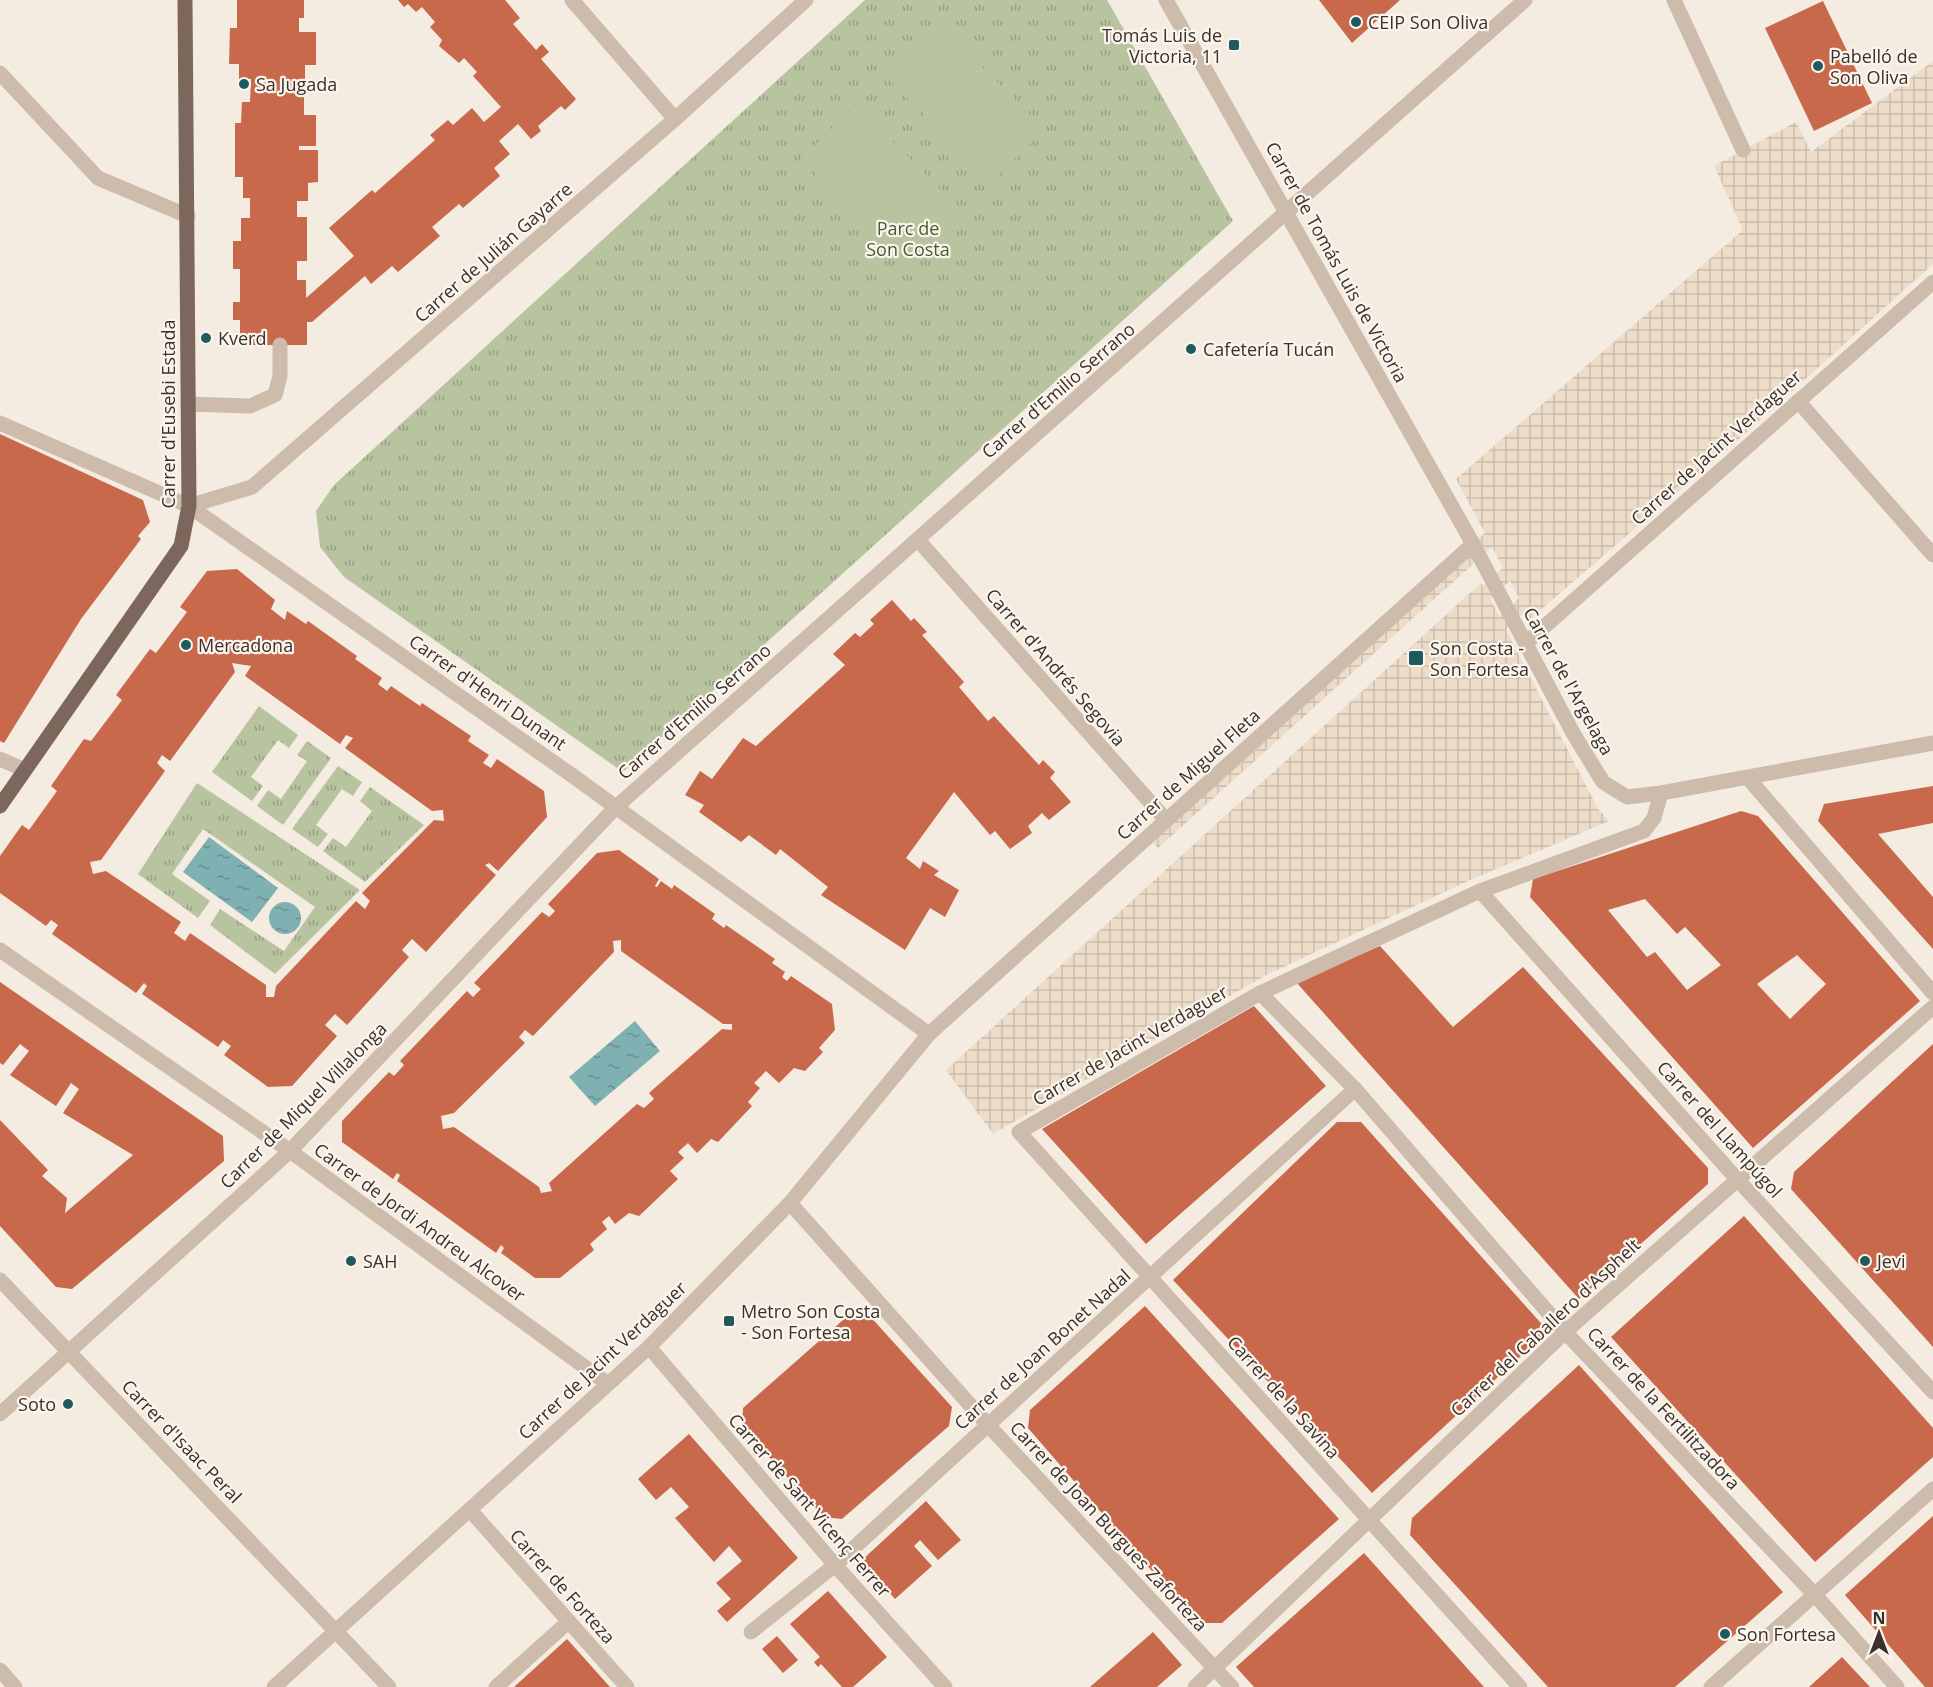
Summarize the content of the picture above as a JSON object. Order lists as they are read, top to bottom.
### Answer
{
  "streets": {
    "main road": ["Carrer d'Eusebi Estada"],
    "street": [
      "Carrer de Julián Gayarre",
      "Carrer de Tomás Luis de Victoria",
      "Carrer d'Emilio Serrano",
      "Carrer de Jacint Verdaguer",
      "Carrer d'Andrés Segovia",
      "Carrer de l'Argelaga",
      "Carrer d'Henri Dunant",
      "Carrer de Miguel Fleta",
      "Carrer de Miquel Villalonga",
      "Carrer del Llampúgol",
      "Carrer de Jordi Andreu Alcover",
      "Carrer del Caballero d'Asphelt",
      "Carrer de Joan Bonet Nadal",
      "Carrer de la Savina",
      "Carrer de la Fertilitzadora",
      "Carrer d'Isaac Peral",
      "Carrer de Sant Vicenç Ferrer",
      "Carrer de Joan Burgues Zaforteza",
      "Carrer de Forteza"
    ]
  },
  "crossings": [
    ["Carrer de Julián Gayarre", "Carrer d'Eusebi Estada"],
    ["Carrer de Julián Gayarre", "Carrer d'Henri Dunant"],
    ["Carrer de Tomás Luis de Victoria", "Carrer d'Emilio Serrano"],
    ["Carrer de Tomás Luis de Victoria", "Carrer de l'Argelaga"],
    ["Carrer de Tomás Luis de Victoria", "Carrer de Miguel Fleta"],
    ["Carrer d'Emilio Serrano", "Carrer d'Andrés Segovia"],
    ["Carrer d'Emilio Serrano", "Carrer d'Henri Dunant"],
    ["Carrer d'Emilio Serrano", "Carrer de Miquel Villalonga"],
    ["Carrer d'Eusebi Estada", "Carrer d'Henri Dunant"],
    ["Carrer de Jacint Verdaguer", "Carrer de l'Argelaga"],
    ["Carrer de Jacint Verdaguer", "Carrer d'Henri Dunant"],
    ["Carrer de Jacint Verdaguer", "Carrer de Miguel Fleta"],
    ["Carrer de Jacint Verdaguer", "Carrer del Llampúgol"],
    ["Carrer de Jacint Verdaguer", "Carrer de Jordi Andreu Alcover"],
    ["Carrer de Jacint Verdaguer", "Carrer de la Savina"],
    ["Carrer de Jacint Verdaguer", "Carrer de la Fertilitzadora"],
    ["Carrer de Jacint Verdaguer", "Carrer d'Isaac Peral"],
    ["Carrer de Jacint Verdaguer", "Carrer de Sant Vicenç Ferrer"],
    ["Carrer de Jacint Verdaguer", "Carrer de Joan Burgues Zaforteza"],
    ["Carrer de Jacint Verdaguer", "Carrer de Forteza"],
    ["Carrer d'Andrés Segovia", "Carrer de Miguel Fleta"],
    ["Carrer de l'Argelaga", "Carrer de Miguel Fleta"],
    ["Carrer d'Henri Dunant", "Carrer de Miguel Fleta"],
    ["Carrer d'Henri Dunant", "Carrer de Miquel Villalonga"],
    ["Carrer de Miquel Villalonga", "Carrer de Jordi Andreu Alcover"],
    ["Carrer de Miquel Villalonga", "Carrer d'Isaac Peral"],
    ["Carrer del Llampúgol", "Carrer del Caballero d'Asphelt"],
    ["Carrer del Caballero d'Asphelt", "Carrer de la Savina"],
    ["Carrer del Caballero d'Asphelt", "Carrer de la Fertilitzadora"],
    ["Carrer del Caballero d'Asphelt", "Carrer de Joan Burgues Zaforteza"],
    ["Carrer de Joan Bonet Nadal", "Carrer de la Savina"],
    ["Carrer de Joan Bonet Nadal", "Carrer de la Fertilitzadora"],
    ["Carrer de Joan Bonet Nadal", "Carrer de Sant Vicenç Ferrer"],
    ["Carrer de Joan Bonet Nadal", "Carrer de Joan Burgues Zaforteza"]
  ],
  "parks": ["Parc de Son Costa"],
  "places": {
    "other": [
      "CEIP Son Oliva",
      "Pabelló de Son Oliva",
      "Sa Jugada",
      "Kverd",
      "Cafetería Tucán",
      "Mercadona",
      "SAH",
      "Jevi",
      "Soto",
      "Son Fortesa"
    ],
    "transit": ["Tomás Luis de Victoria, 11", "Son Costa - Son Fortesa", "Metro Son Costa - Son Fortesa"]
  },
  "north": "top"
}
